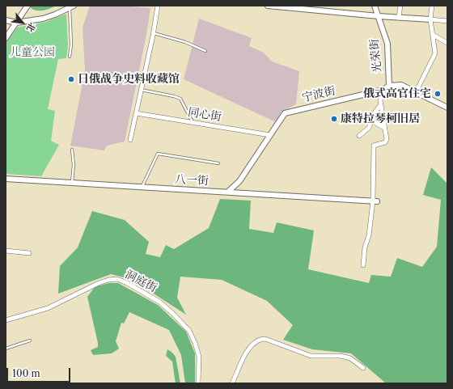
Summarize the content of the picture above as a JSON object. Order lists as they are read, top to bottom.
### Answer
{
  "streets": {
    "street": [
      "光荣街",
      "宁波街",
      "同心街",
      "八一街",
      "洞庭街"
    ]
  },
  "crossings": [
    ["光荣街", "宁波街"],
    ["宁波街", "同心街"],
    ["宁波街", "八一街"]
  ],
  "parks": ["儿童公园"],
  "places": ["日俄战争史料收藏馆", "俄式高官住宅", "康特拉琴柯旧居"],
  "scale_bar": "100 m",
  "north": "bottom right"
}
